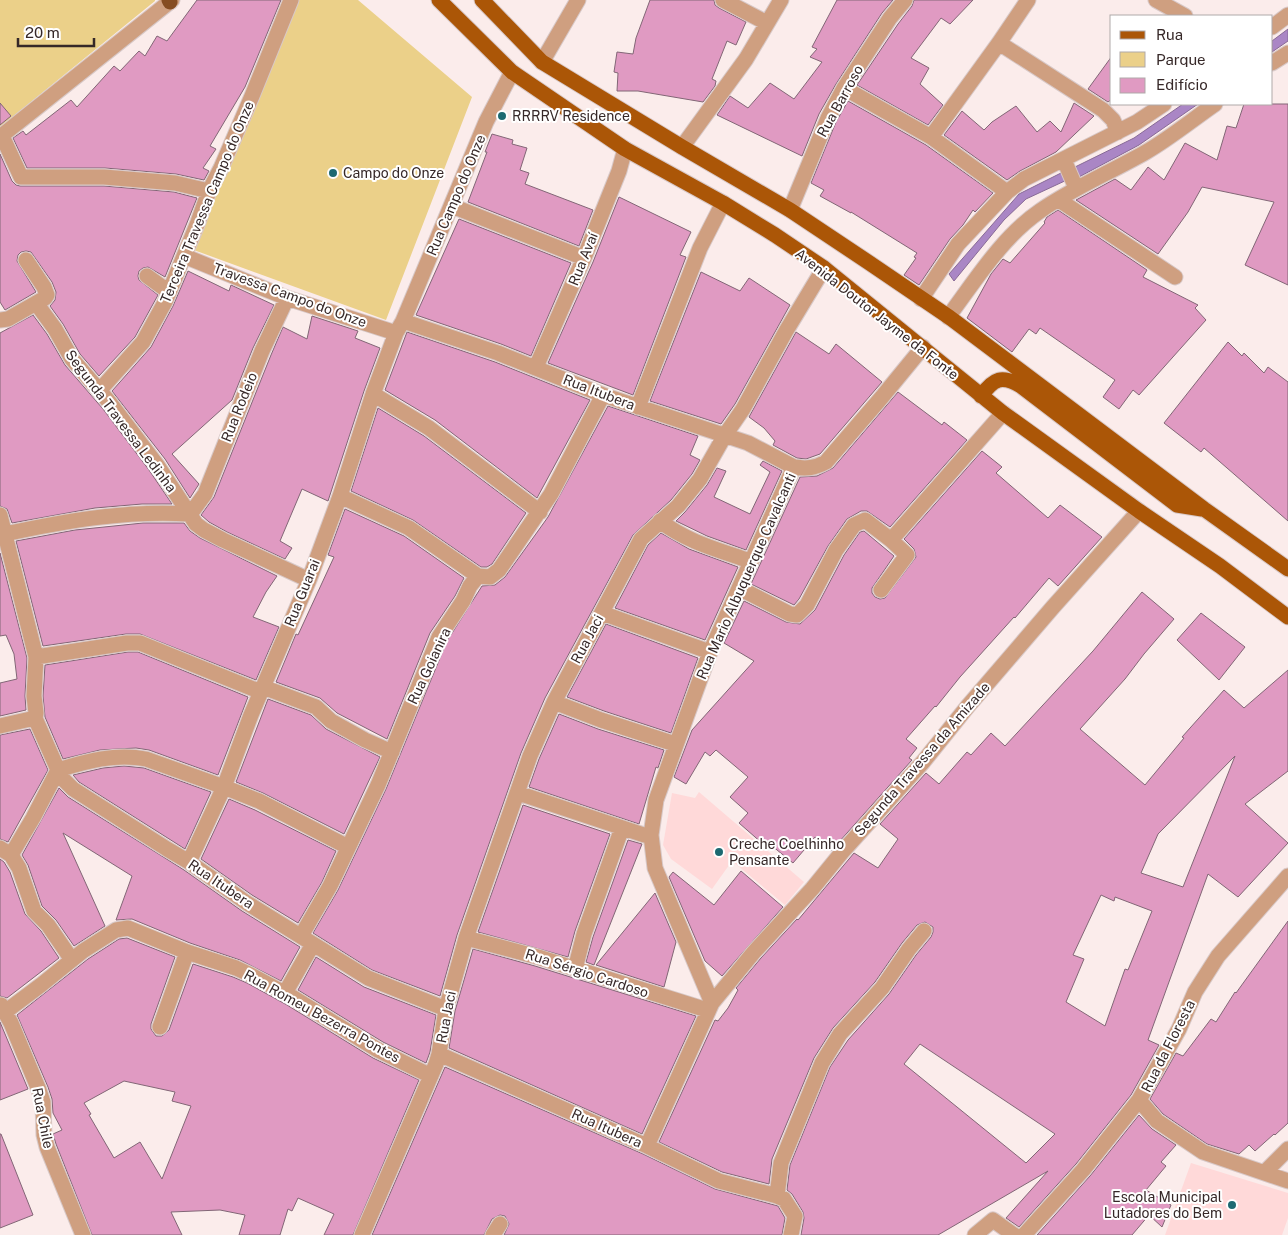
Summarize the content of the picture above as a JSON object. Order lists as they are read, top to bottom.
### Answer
{
  "streets": {
    "main road": ["Avenida Doutor Jayme da Fonte"],
    "street": [
      "Rua Barroso",
      "Rua Campo do Onze",
      "Terceira Travessa Campo do Onze",
      "Rua Avaí",
      "Travessa Campo do Onze",
      "Rua Itubera",
      "Rua Rodeio",
      "Segunda Travessa Ledinha",
      "Rua Mario Albuquerque Cavalcanti",
      "Rua Guarai",
      "Rua Jaci",
      "Rua Goianira",
      "Segunda Travessa da Amizade",
      "Rua Sérgio Cardoso",
      "Rua Romeu Bezerra Pontes",
      "Rua da Floresta",
      "Rua Chile"
    ]
  },
  "crossings": [
    ["Rua Campo do Onze", "Travessa Campo do Onze"],
    ["Rua Campo do Onze", "Avenida Doutor Jayme da Fonte"],
    ["Rua Campo do Onze", "Rua Itubera"],
    ["Rua Campo do Onze", "Rua Guarai"],
    ["Terceira Travessa Campo do Onze", "Travessa Campo do Onze"],
    ["Terceira Travessa Campo do Onze", "Segunda Travessa Ledinha"],
    ["Rua Avaí", "Avenida Doutor Jayme da Fonte"],
    ["Rua Avaí", "Rua Itubera"],
    ["Travessa Campo do Onze", "Rua Itubera"],
    ["Travessa Campo do Onze", "Rua Rodeio"],
    ["Travessa Campo do Onze", "Rua Guarai"],
    ["Avenida Doutor Jayme da Fonte", "Rua Mario Albuquerque Cavalcanti"],
    ["Avenida Doutor Jayme da Fonte", "Rua Jaci"],
    ["Avenida Doutor Jayme da Fonte", "Segunda Travessa da Amizade"],
    ["Rua Itubera", "Rua Mario Albuquerque Cavalcanti"],
    ["Rua Itubera", "Rua Guarai"],
    ["Rua Itubera", "Rua Jaci"],
    ["Rua Itubera", "Rua Goianira"],
    ["Rua Itubera", "Segunda Travessa da Amizade"],
    ["Rua Rodeio", "Segunda Travessa Ledinha"],
    ["Segunda Travessa Ledinha", "Rua Guarai"],
    ["Rua Jaci", "Rua Sérgio Cardoso"],
    ["Rua Jaci", "Rua Romeu Bezerra Pontes"],
    ["Rua Goianira", "Rua Romeu Bezerra Pontes"],
    ["Segunda Travessa da Amizade", "Rua Sérgio Cardoso"],
    ["Rua Romeu Bezerra Pontes", "Rua Chile"]
  ],
  "places": [
    "RRRRV Residence",
    "Campo do Onze",
    "Creche Coelhinho Pensante",
    "Escola Municipal Lutadores do Bem"
  ],
  "legend": ["Rua", "Parque", "Edifício"],
  "scale_bar": "20 m"
}
